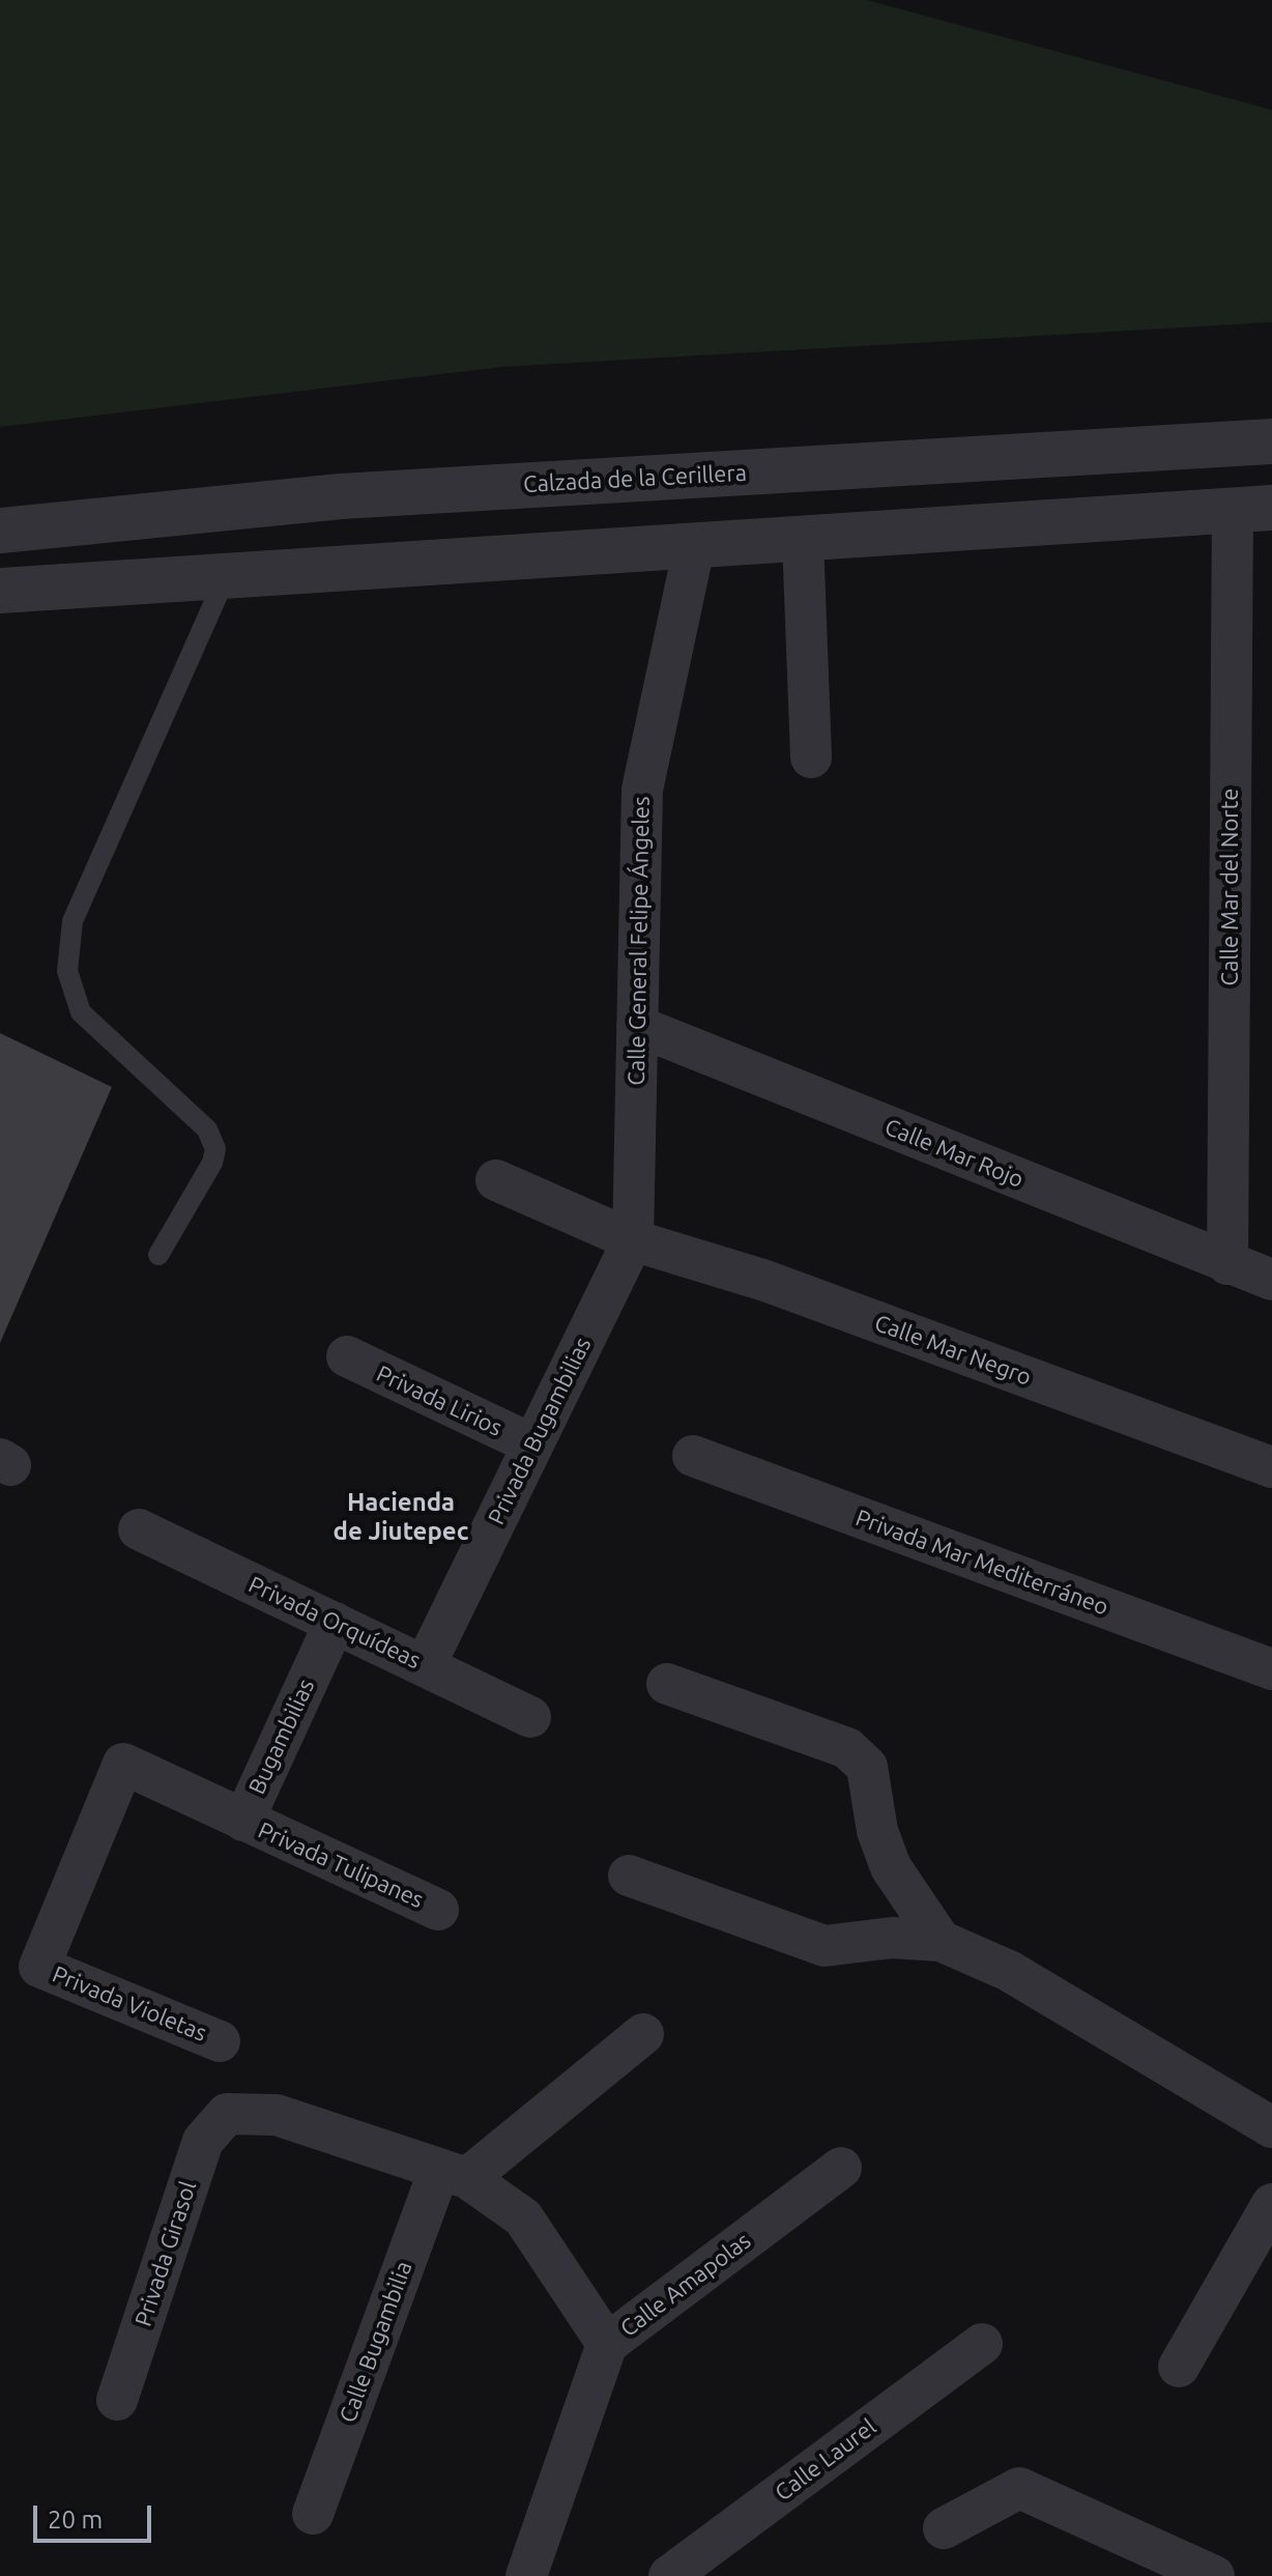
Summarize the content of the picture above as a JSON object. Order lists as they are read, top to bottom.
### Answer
{
  "streets": {
    "street": [
      "Calzada de la Cerillera",
      "Calle Mar del Norte",
      "Calle General Felipe Ángeles",
      "Calle Mar Rojo",
      "Calle Mar Negro",
      "Privada Lirios",
      "Privada Bugambilias",
      "Privada Mar Mediterráneo",
      "Privada Orquídeas",
      "Bugambilias",
      "Privada Tulipanes",
      "Privada Violetas",
      "Privada Girasol",
      "Calle Amapolas",
      "Calle Bugambilia",
      "Calle Laurel"
    ]
  },
  "crossings": [
    ["Calle Mar del Norte", "Calle Mar Rojo"],
    ["Calle General Felipe Ángeles", "Calle Mar Rojo"],
    ["Calle General Felipe Ángeles", "Calle Mar Negro"],
    ["Calle General Felipe Ángeles", "Privada Bugambilias"],
    ["Calle Mar Negro", "Privada Bugambilias"],
    ["Privada Lirios", "Privada Bugambilias"],
    ["Privada Bugambilias", "Privada Orquídeas"],
    ["Privada Orquídeas", "Bugambilias"],
    ["Bugambilias", "Privada Tulipanes"],
    ["Bugambilias", "Privada Violetas"],
    ["Privada Girasol", "Calle Bugambilia"]
  ],
  "districts": ["Hacienda de Jiutepec"],
  "scale_bar": "20 m"
}
